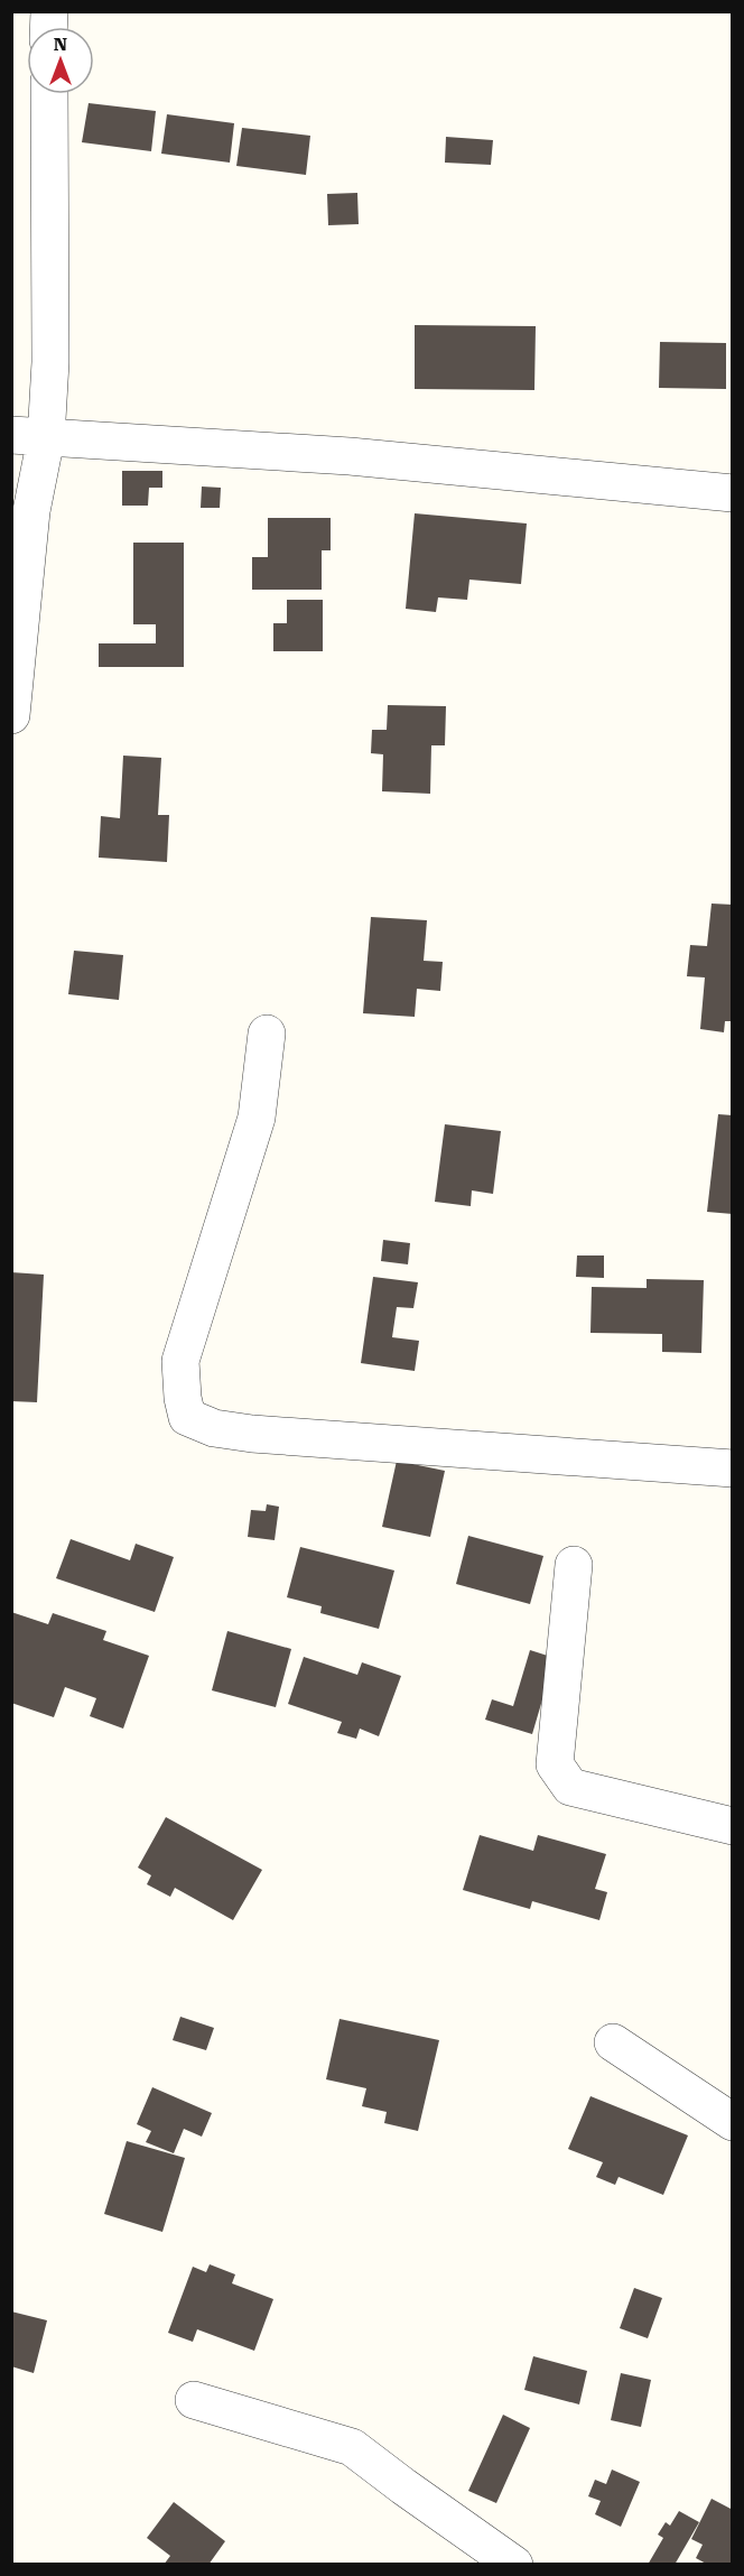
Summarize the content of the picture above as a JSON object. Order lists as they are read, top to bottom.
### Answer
{
  "north": "top"
}
